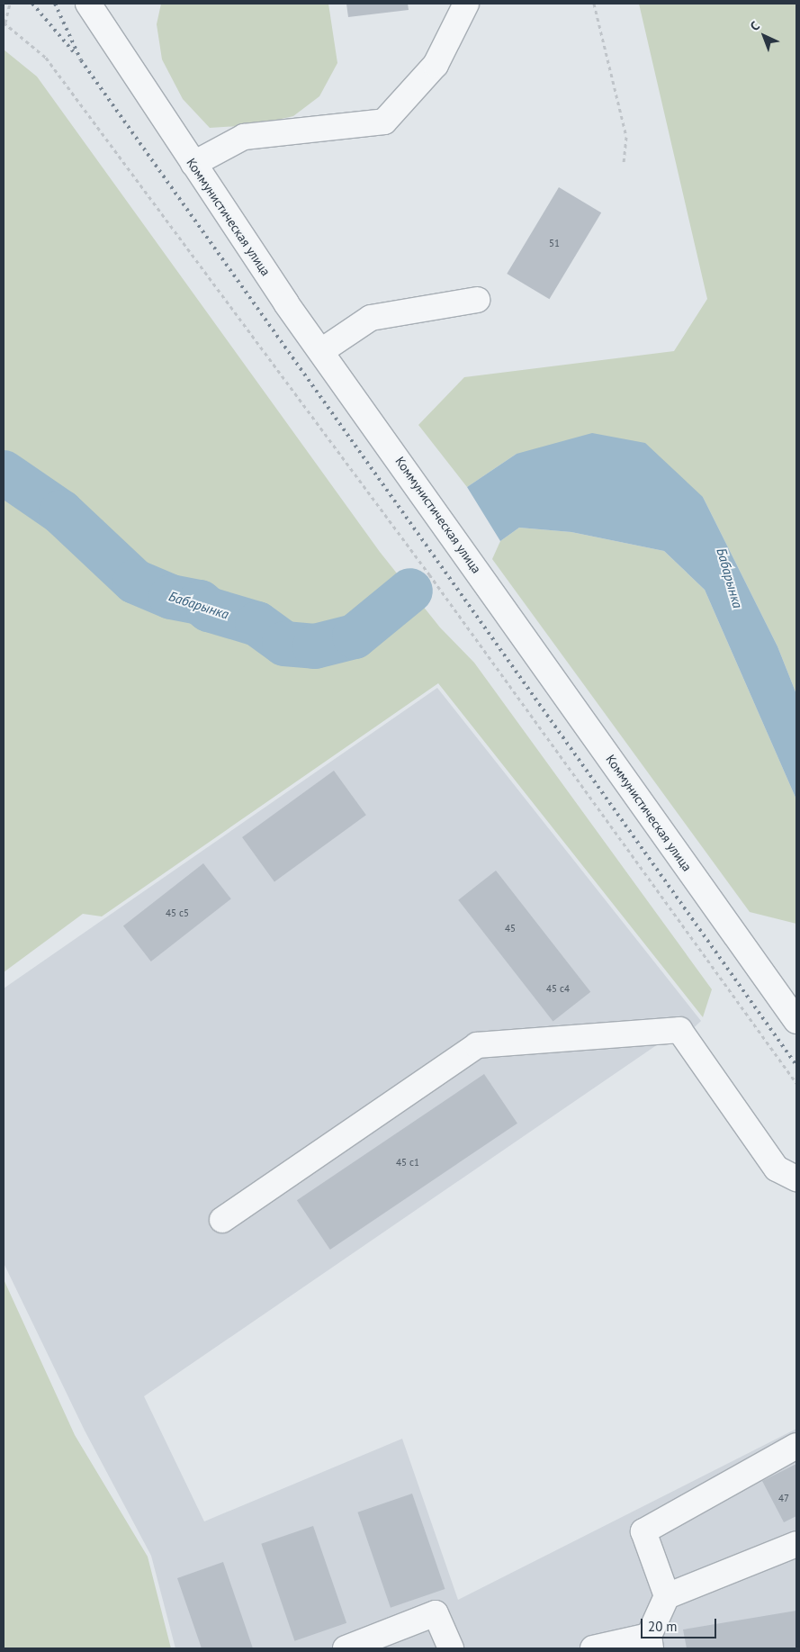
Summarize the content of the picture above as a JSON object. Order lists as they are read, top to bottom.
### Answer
{
  "streets": {
    "street": ["Коммунистическая улица"]
  },
  "water": ["Бабарынка"],
  "house_numbers": [
    "51",
    "45 с5",
    "45",
    "45 с4",
    "45 с1",
    "47"
  ],
  "scale_bar": "20 m",
  "north": "top left"
}
